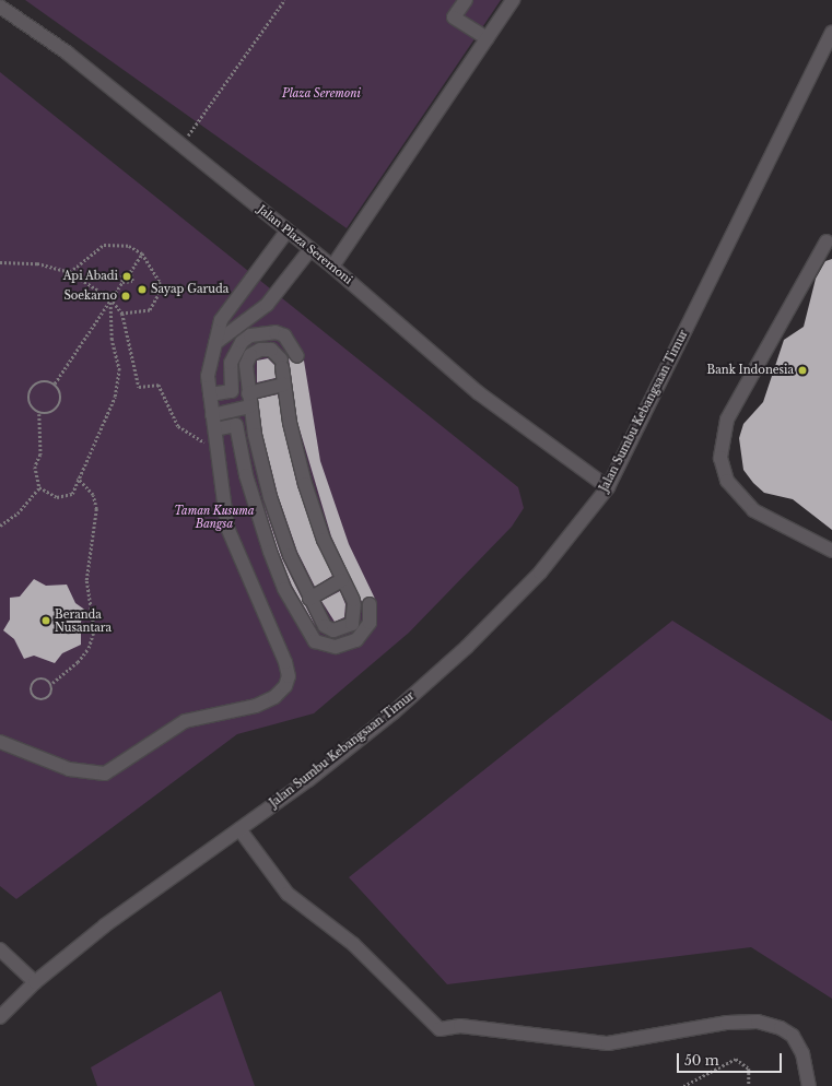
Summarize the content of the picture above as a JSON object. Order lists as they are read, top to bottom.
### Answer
{
  "streets": {
    "street": ["Jalan Plaza Seremoni", "Jalan Sumbu Kebangsaan Timur"]
  },
  "crossings": [
    ["Jalan Plaza Seremoni", "Jalan Sumbu Kebangsaan Timur"]
  ],
  "parks": ["Plaza Seremoni", "Taman Kusuma Bangsa"],
  "places": [
    "Api Abadi",
    "Sayap Garuda",
    "Soekarno",
    "Bank Indonesia",
    "Beranda Nusantara"
  ],
  "scale_bar": "50 m"
}
